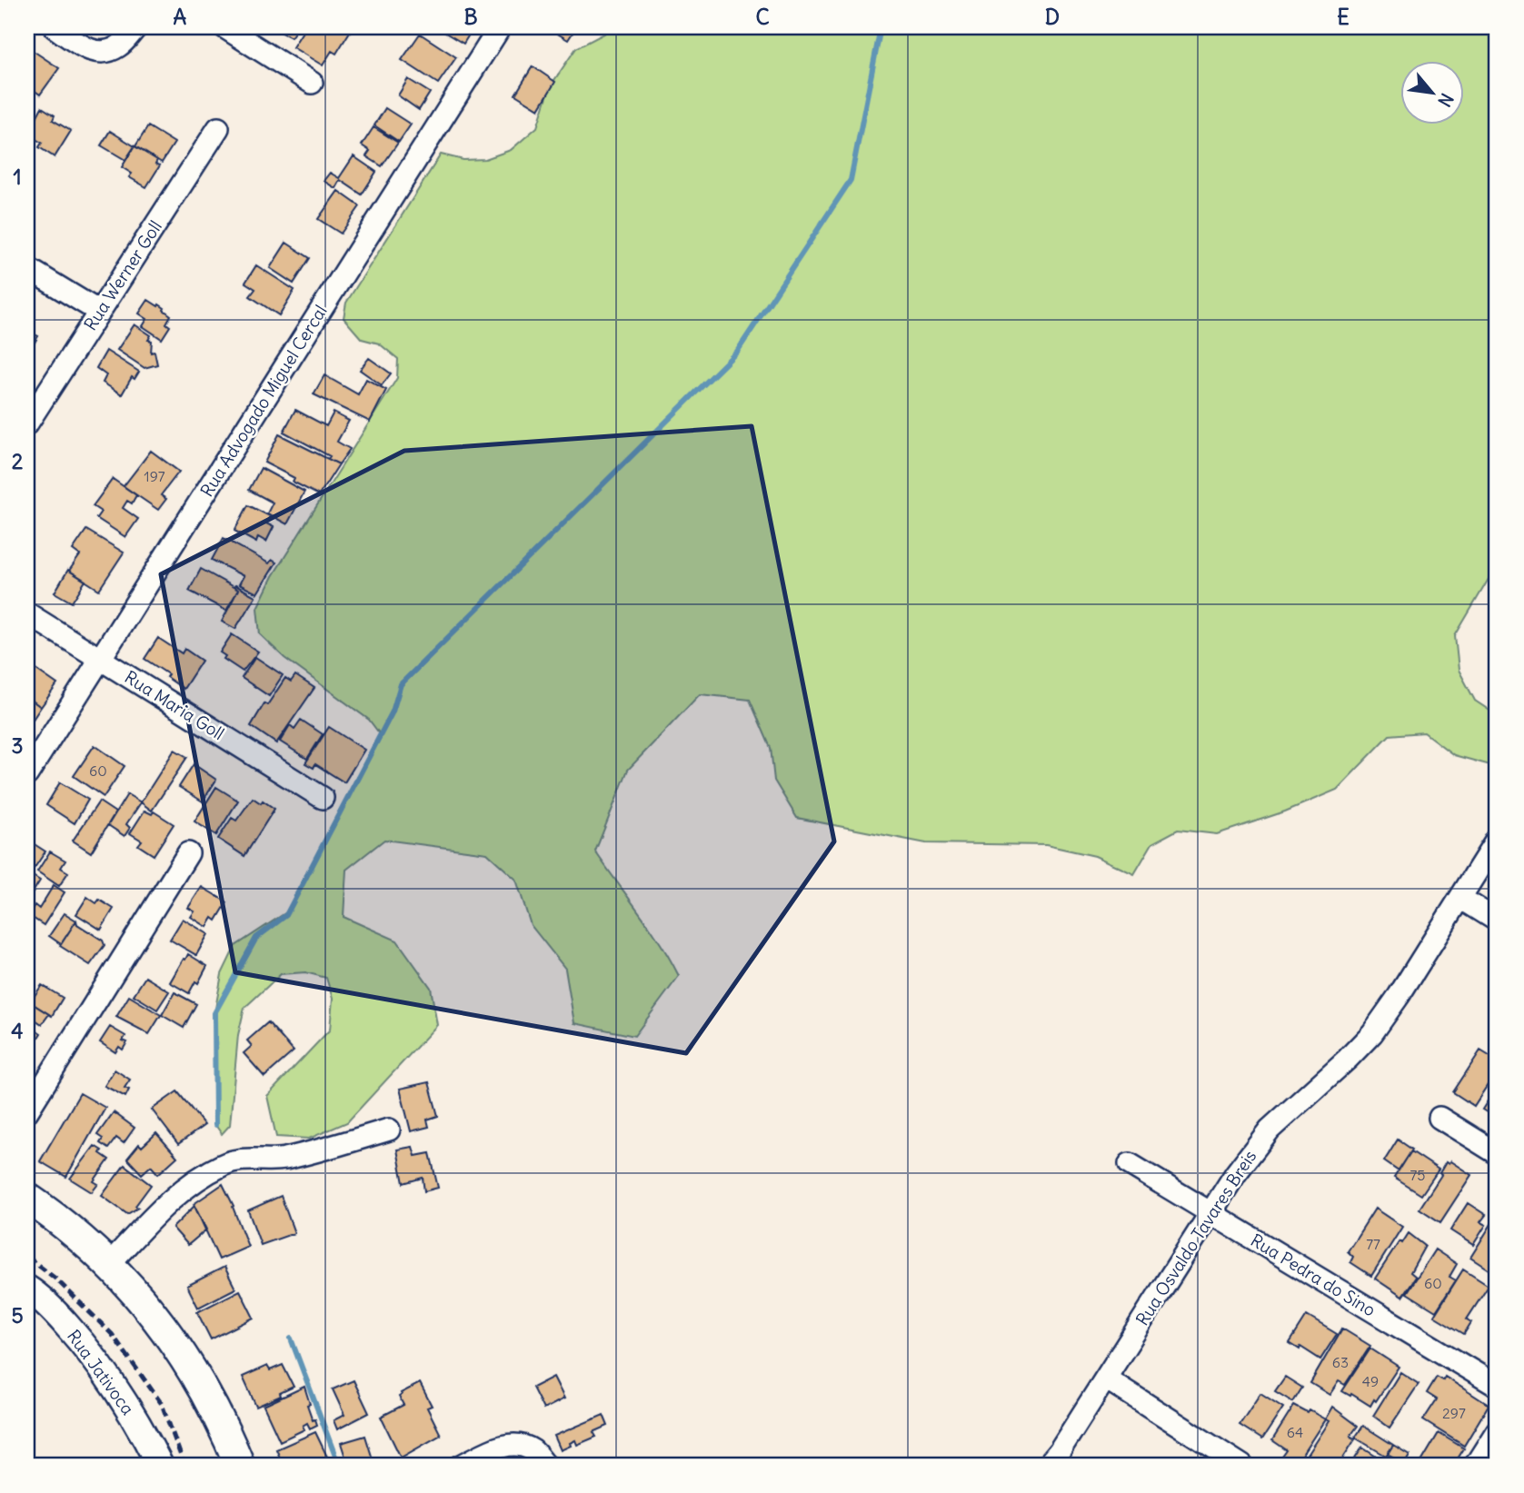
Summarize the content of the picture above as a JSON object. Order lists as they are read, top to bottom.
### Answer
{
  "streets": {
    "street": [
      "Rua Werner Goll",
      "Rua Advogado Miguel Cercal",
      "Rua Maria Goll",
      "Rua Osvaldo Tavares Breis",
      "Rua Pedra do Sino",
      "Rua Jativoca"
    ]
  },
  "crossings": [
    ["Rua Advogado Miguel Cercal", "Rua Maria Goll"],
    ["Rua Osvaldo Tavares Breis", "Rua Pedra do Sino"]
  ],
  "house_numbers": [
    "197",
    "60",
    "75",
    "77",
    "60",
    "63",
    "49",
    "297",
    "64"
  ],
  "north": "bottom right",
  "grid": {
    "columns": [
      "A",
      "B",
      "C",
      "D",
      "E"
    ],
    "rows": [
      "1",
      "2",
      "3",
      "4",
      "5"
    ]
  }
}
